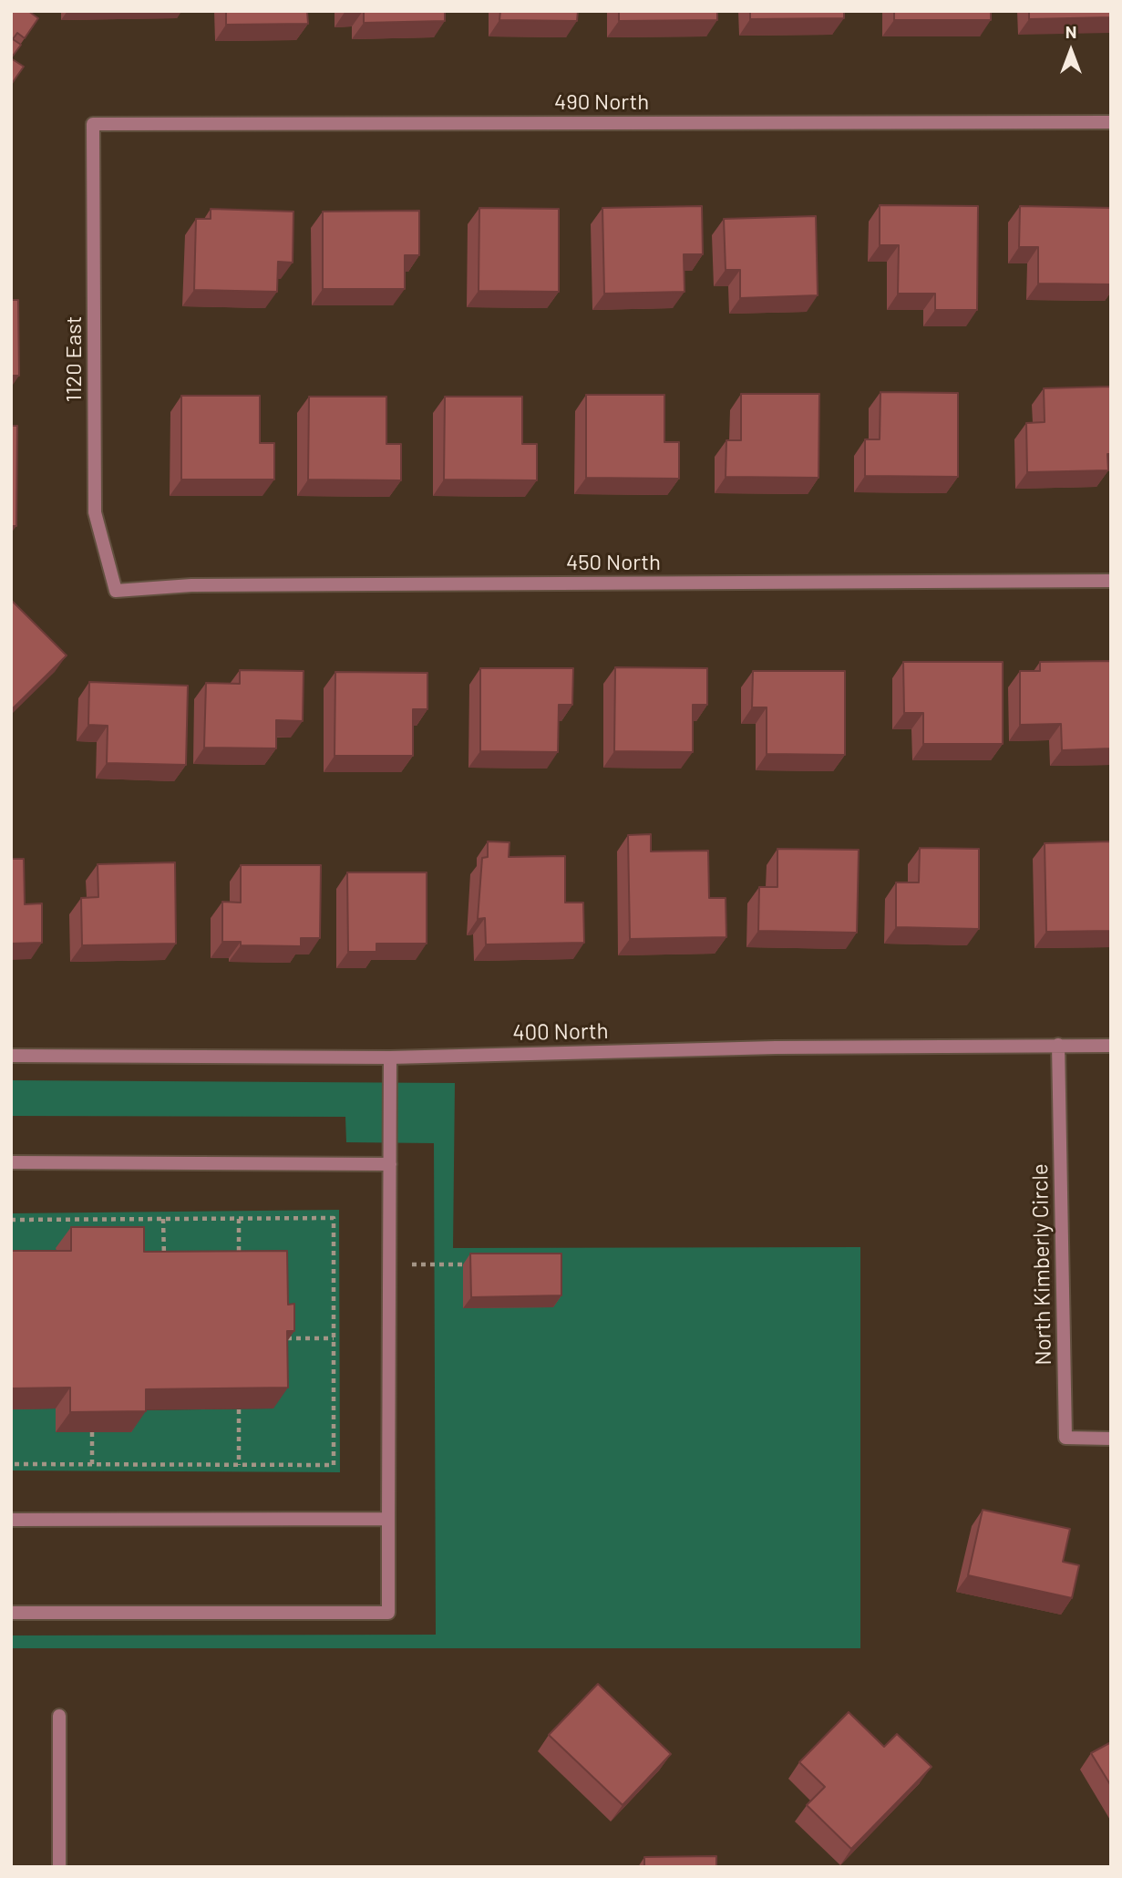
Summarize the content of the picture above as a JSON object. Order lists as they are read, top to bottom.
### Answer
{
  "streets": {
    "street": [
      "490 North",
      "1120 East",
      "450 North",
      "400 North",
      "North Kimberly Circle"
    ]
  },
  "crossings": [
    ["490 North", "1120 East"],
    ["1120 East", "450 North"],
    ["400 North", "North Kimberly Circle"]
  ],
  "north": "top"
}
